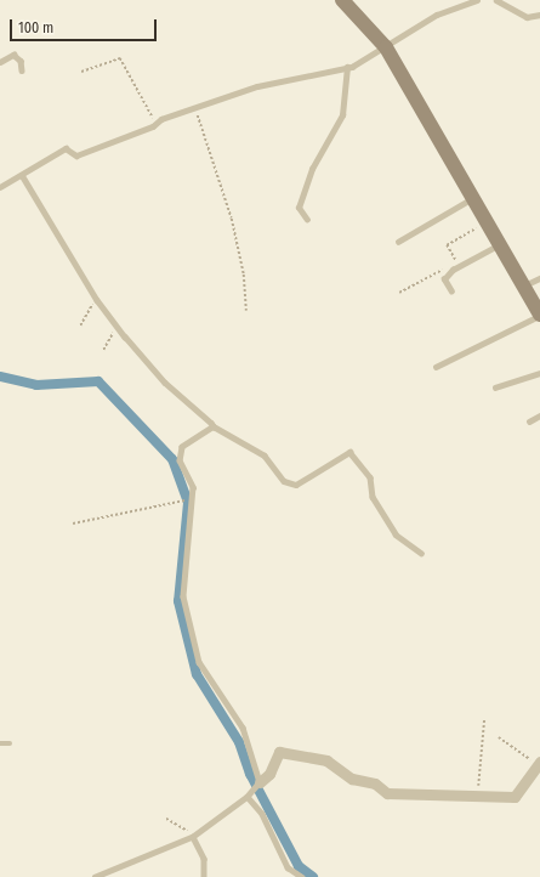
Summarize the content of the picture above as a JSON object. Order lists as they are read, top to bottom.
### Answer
{
  "scale_bar": "100 m"
}
